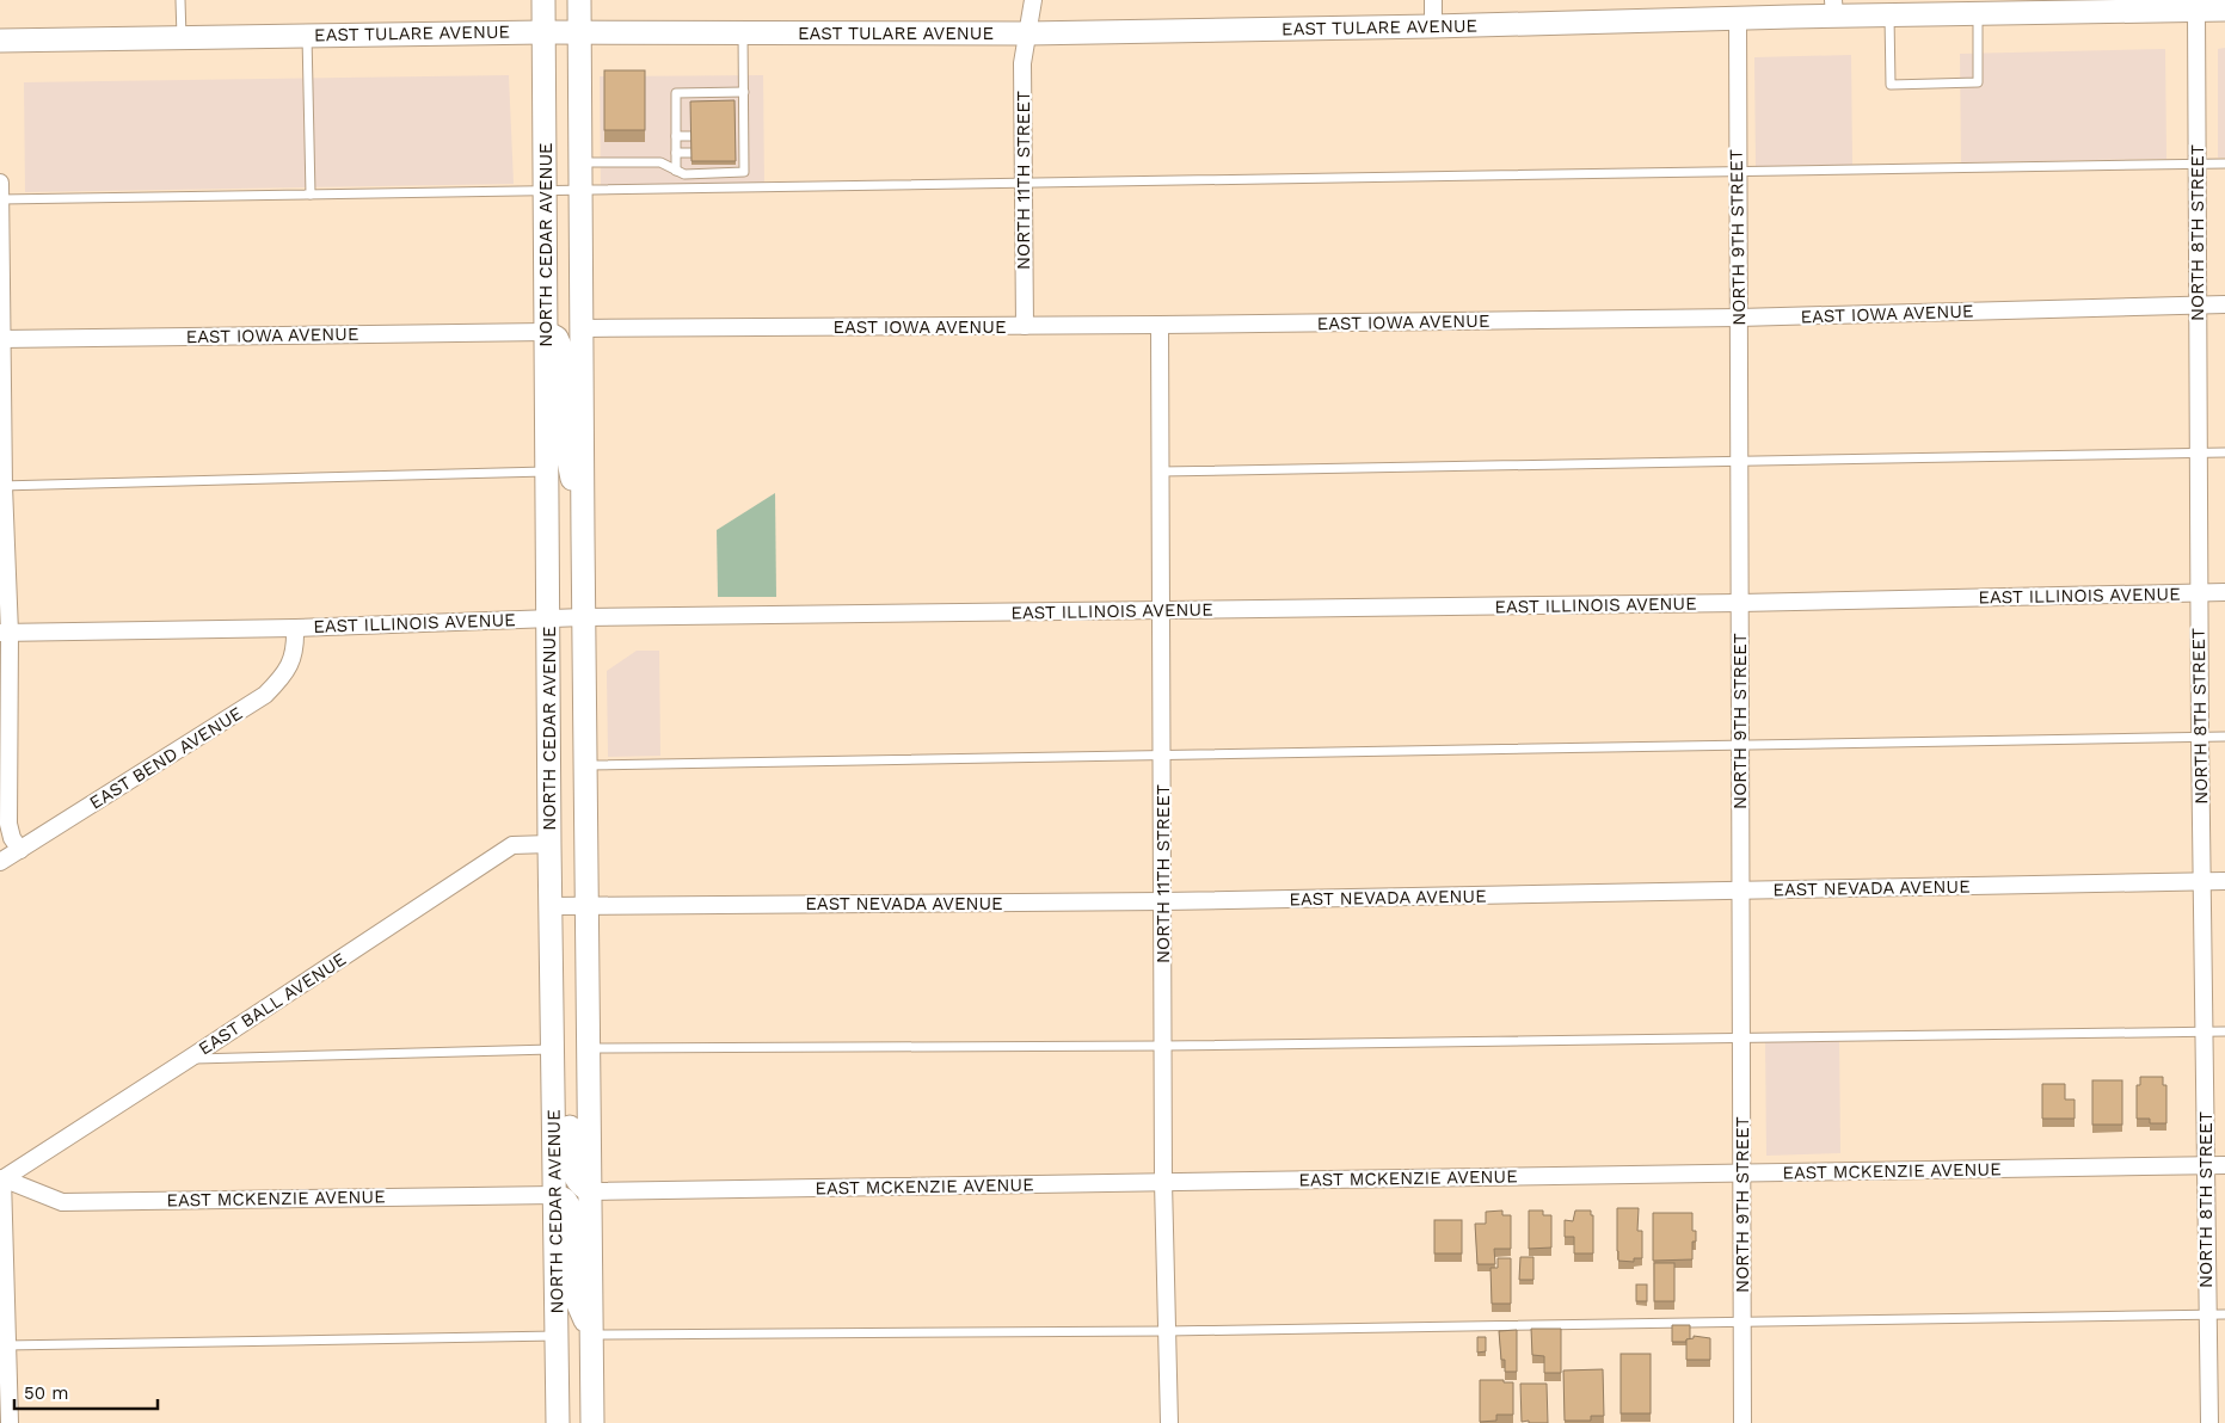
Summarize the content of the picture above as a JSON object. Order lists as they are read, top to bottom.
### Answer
{
  "streets": {
    "main road": ["EAST TULARE AVENUE", "NORTH CEDAR AVENUE"],
    "street": [
      "NORTH 11TH STREET",
      "NORTH 8TH STREET",
      "NORTH 9TH STREET",
      "EAST IOWA AVENUE",
      "EAST ILLINOIS AVENUE",
      "EAST BEND AVENUE",
      "EAST NEVADA AVENUE",
      "EAST BALL AVENUE",
      "EAST MCKENZIE AVENUE"
    ]
  },
  "crossings": [
    ["EAST TULARE AVENUE", "NORTH 11TH STREET"],
    ["EAST TULARE AVENUE", "NORTH 8TH STREET"],
    ["EAST TULARE AVENUE", "NORTH 9TH STREET"],
    ["EAST TULARE AVENUE", "NORTH CEDAR AVENUE"],
    ["NORTH 11TH STREET", "EAST IOWA AVENUE"],
    ["NORTH 11TH STREET", "EAST ILLINOIS AVENUE"],
    ["NORTH 11TH STREET", "EAST NEVADA AVENUE"],
    ["NORTH 11TH STREET", "EAST MCKENZIE AVENUE"],
    ["NORTH 8TH STREET", "EAST IOWA AVENUE"],
    ["NORTH 8TH STREET", "EAST ILLINOIS AVENUE"],
    ["NORTH 8TH STREET", "EAST NEVADA AVENUE"],
    ["NORTH 8TH STREET", "EAST MCKENZIE AVENUE"],
    ["NORTH 9TH STREET", "EAST IOWA AVENUE"],
    ["NORTH 9TH STREET", "EAST ILLINOIS AVENUE"],
    ["NORTH 9TH STREET", "EAST NEVADA AVENUE"],
    ["NORTH 9TH STREET", "EAST MCKENZIE AVENUE"],
    ["NORTH CEDAR AVENUE", "EAST IOWA AVENUE"],
    ["NORTH CEDAR AVENUE", "EAST ILLINOIS AVENUE"],
    ["NORTH CEDAR AVENUE", "EAST NEVADA AVENUE"],
    ["NORTH CEDAR AVENUE", "EAST BALL AVENUE"],
    ["NORTH CEDAR AVENUE", "EAST MCKENZIE AVENUE"],
    ["EAST ILLINOIS AVENUE", "EAST BEND AVENUE"],
    ["EAST BALL AVENUE", "EAST MCKENZIE AVENUE"]
  ],
  "scale_bar": "50 m"
}
